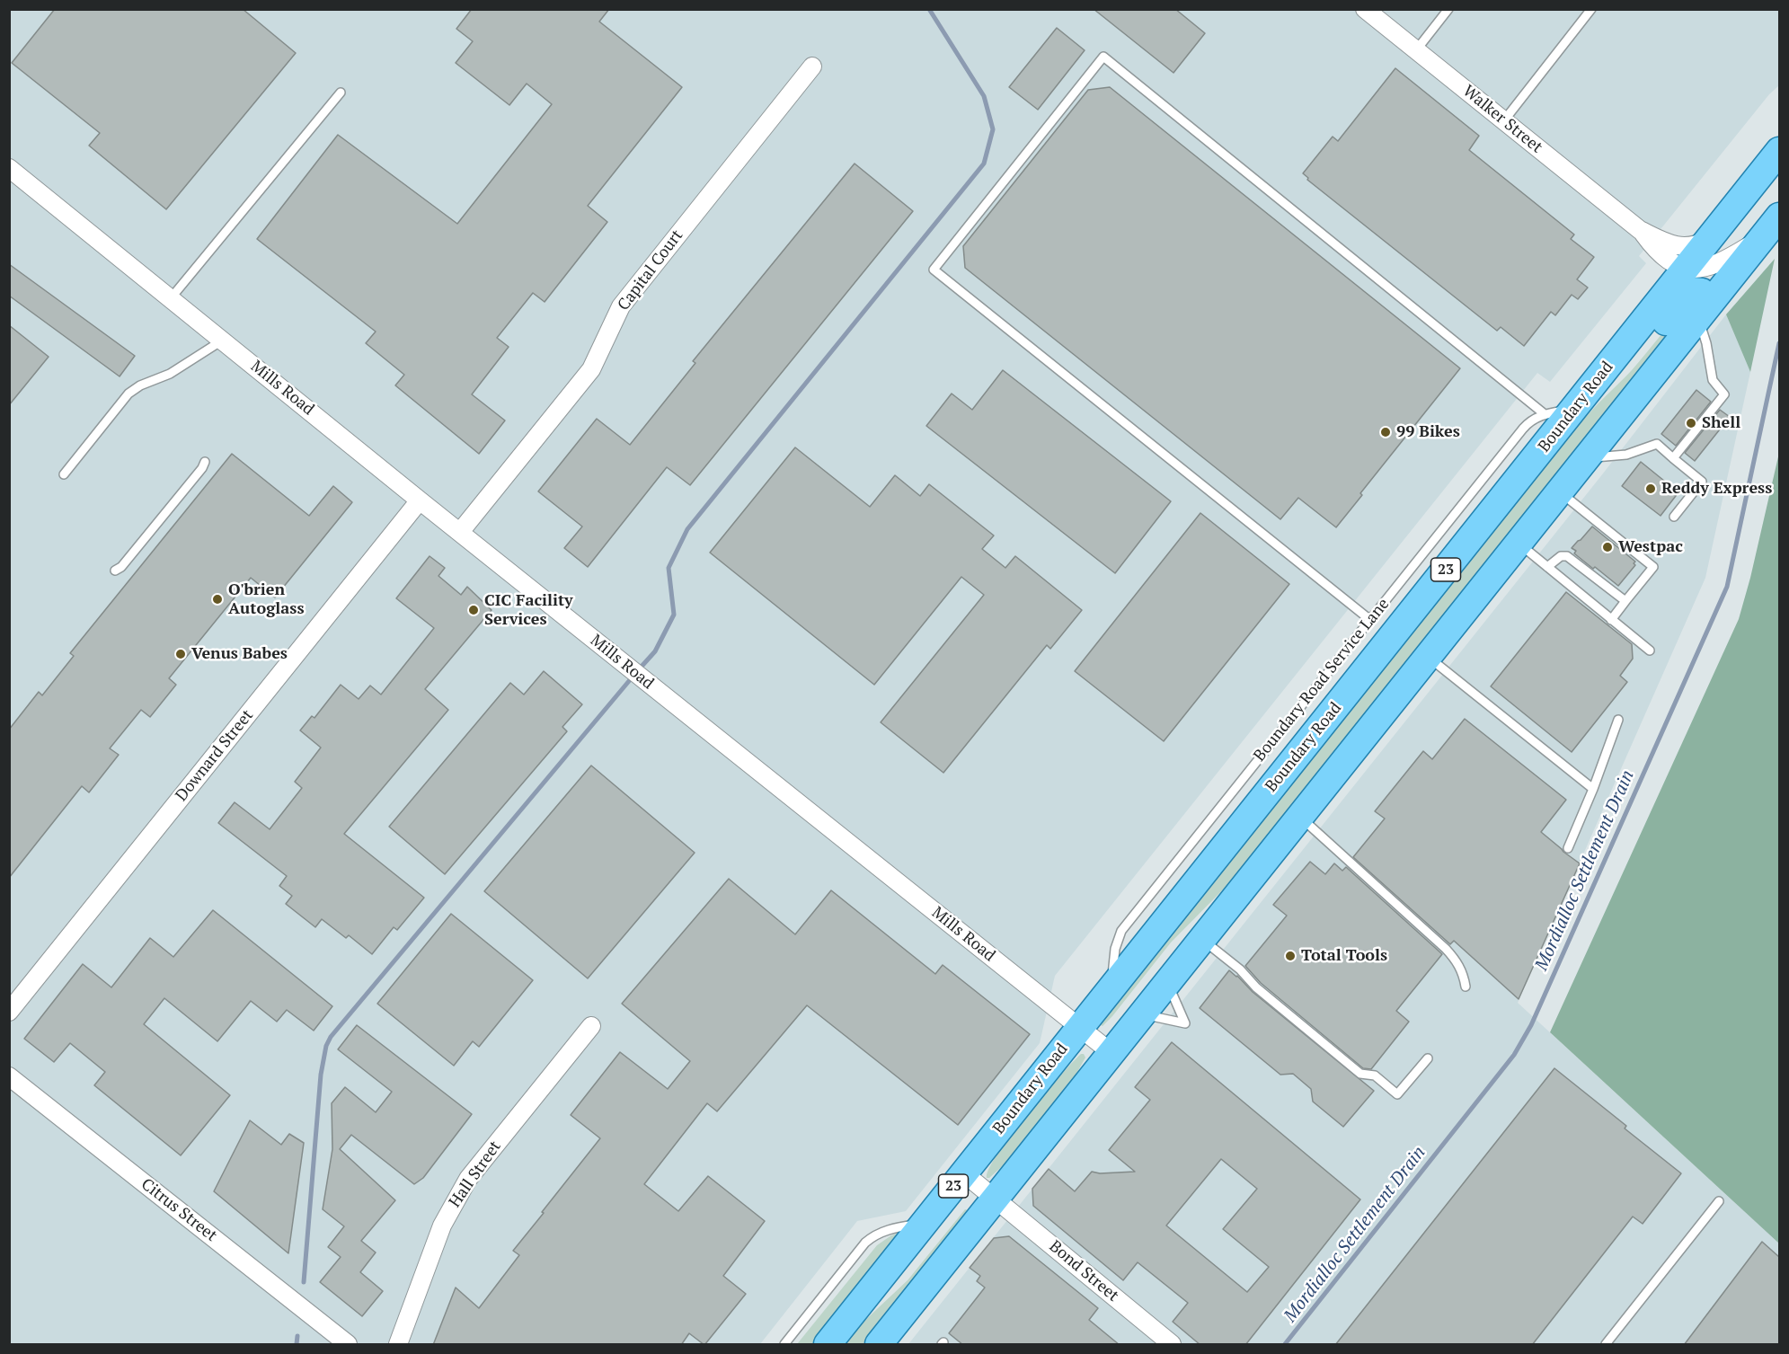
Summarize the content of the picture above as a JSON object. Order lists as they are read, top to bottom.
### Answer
{
  "streets": {
    "main road": ["Boundary Road", "23"],
    "street": [
      "Walker Street",
      "Capital Court",
      "Mills Road",
      "Downard Street",
      "Hall Street",
      "Citrus Street",
      "Bond Street"
    ],
    "lane": ["Boundary Road Service Lane"]
  },
  "crossings": [
    ["Walker Street", "Boundary Road"],
    ["Capital Court", "Mills Road"],
    ["Mills Road", "Boundary Road"],
    ["Mills Road", "23"],
    ["Mills Road", "Downard Street"],
    ["Boundary Road", "Boundary Road Service Lane"],
    ["Boundary Road", "Bond Street"],
    ["23", "Bond Street"]
  ],
  "water": ["Mordialloc Settlement Drain"],
  "places": [
    "Shell",
    "99 Bikes",
    "Reddy Express",
    "Westpac",
    "O'brien Autoglass",
    "CIC Facility Services",
    "Venus Babes",
    "Total Tools"
  ]
}
